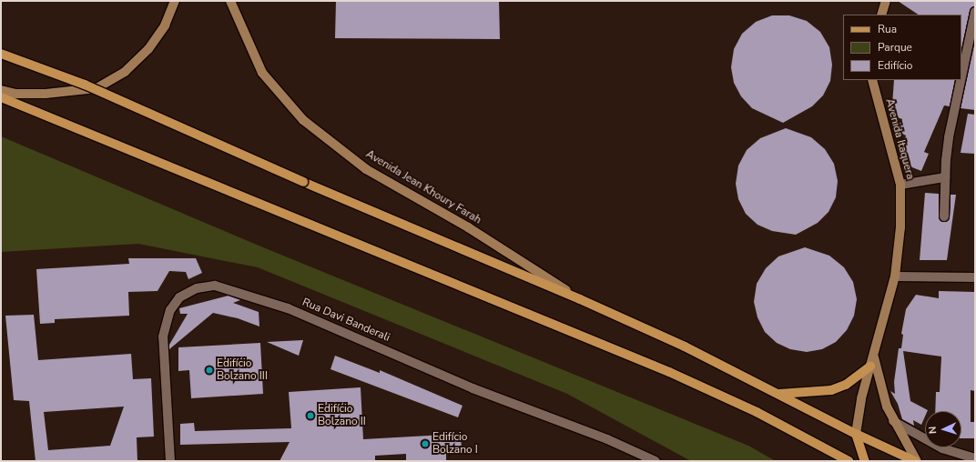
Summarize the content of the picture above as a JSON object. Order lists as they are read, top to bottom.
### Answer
{
  "streets": {
    "street": ["Avenida Itaquera", "Avenida Jean Khoury Farah", "Rua Davi Banderali"]
  },
  "places": ["Edifício Bolzano III", "Edifício Bolzano II", "Edifício Bolzano I"],
  "legend": ["Rua", "Parque", "Edifício"],
  "north": "left"
}
